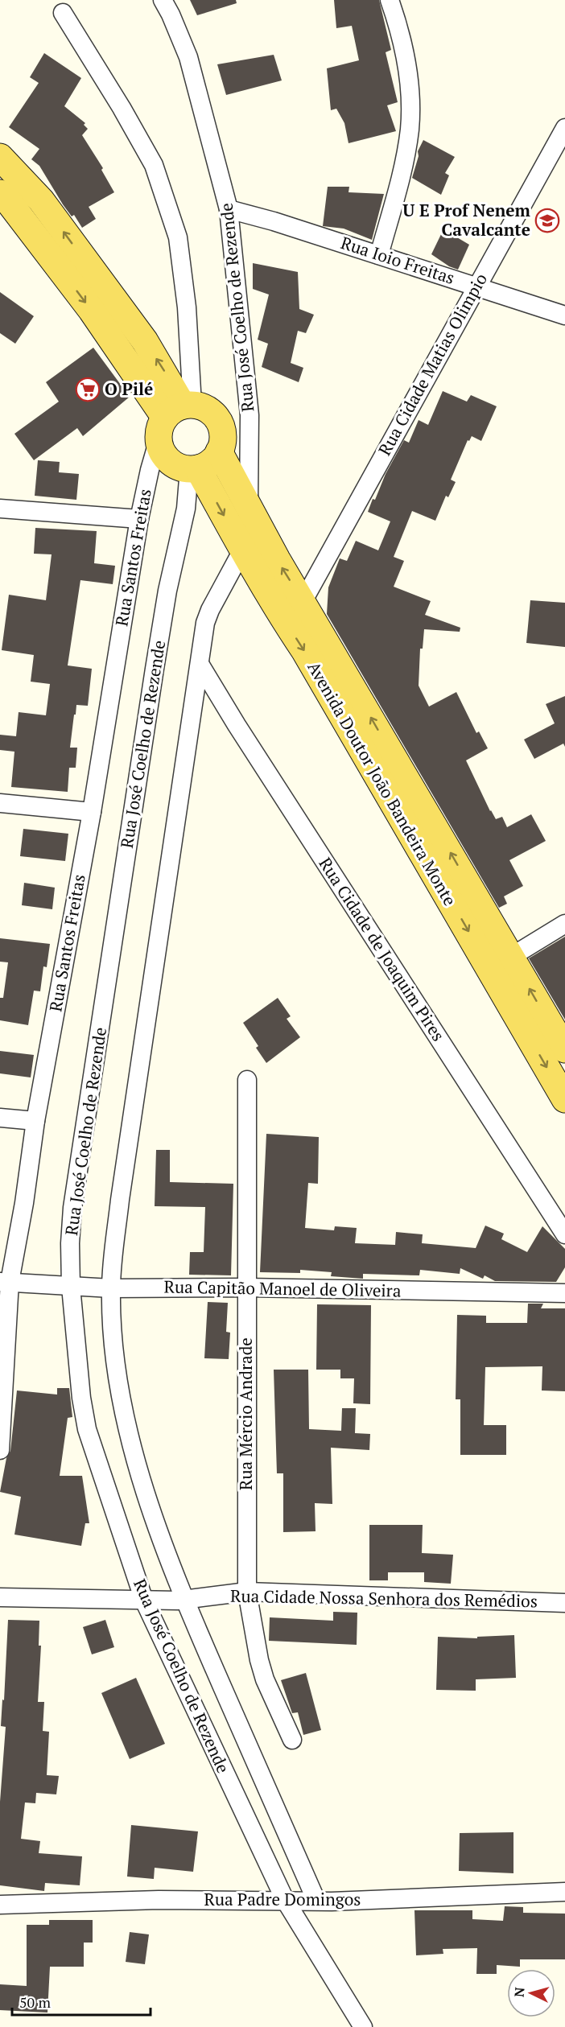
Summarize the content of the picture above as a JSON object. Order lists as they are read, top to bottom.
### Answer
{
  "streets": {
    "main road": ["Avenida Doutor João Bandeira Monte"],
    "street": [
      "Rua Ioio Freitas",
      "Rua José Coelho de Rezende",
      "Rua Cidade Matias Olimpio",
      "Rua Santos Freitas",
      "Rua Cidade de Joaquim Pires",
      "Rua Capitão Manoel de Oliveira",
      "Rua Mércio Andrade",
      "Rua Cidade Nossa Senhora dos Remédios",
      "Rua Padre Domingos"
    ]
  },
  "crossings": [
    ["Rua Ioio Freitas", "Rua José Coelho de Rezende"],
    ["Rua Ioio Freitas", "Rua Cidade Matias Olimpio"],
    ["Rua José Coelho de Rezende", "Rua Santos Freitas"],
    ["Rua José Coelho de Rezende", "Avenida Doutor João Bandeira Monte"],
    ["Rua José Coelho de Rezende", "Rua Cidade de Joaquim Pires"],
    ["Rua José Coelho de Rezende", "Rua Capitão Manoel de Oliveira"],
    ["Rua José Coelho de Rezende", "Rua Cidade Nossa Senhora dos Remédios"],
    ["Rua José Coelho de Rezende", "Rua Padre Domingos"],
    ["Rua Cidade Matias Olimpio", "Avenida Doutor João Bandeira Monte"],
    ["Rua Santos Freitas", "Avenida Doutor João Bandeira Monte"],
    ["Rua Santos Freitas", "Rua Capitão Manoel de Oliveira"],
    ["Rua Capitão Manoel de Oliveira", "Rua Mércio Andrade"],
    ["Rua Mércio Andrade", "Rua Cidade Nossa Senhora dos Remédios"]
  ],
  "places": {
    "school or university": ["U E Prof Nenem Cavalcante"],
    "supermarket": ["O Pilé"]
  },
  "scale_bar": "50 m",
  "north": "left"
}
